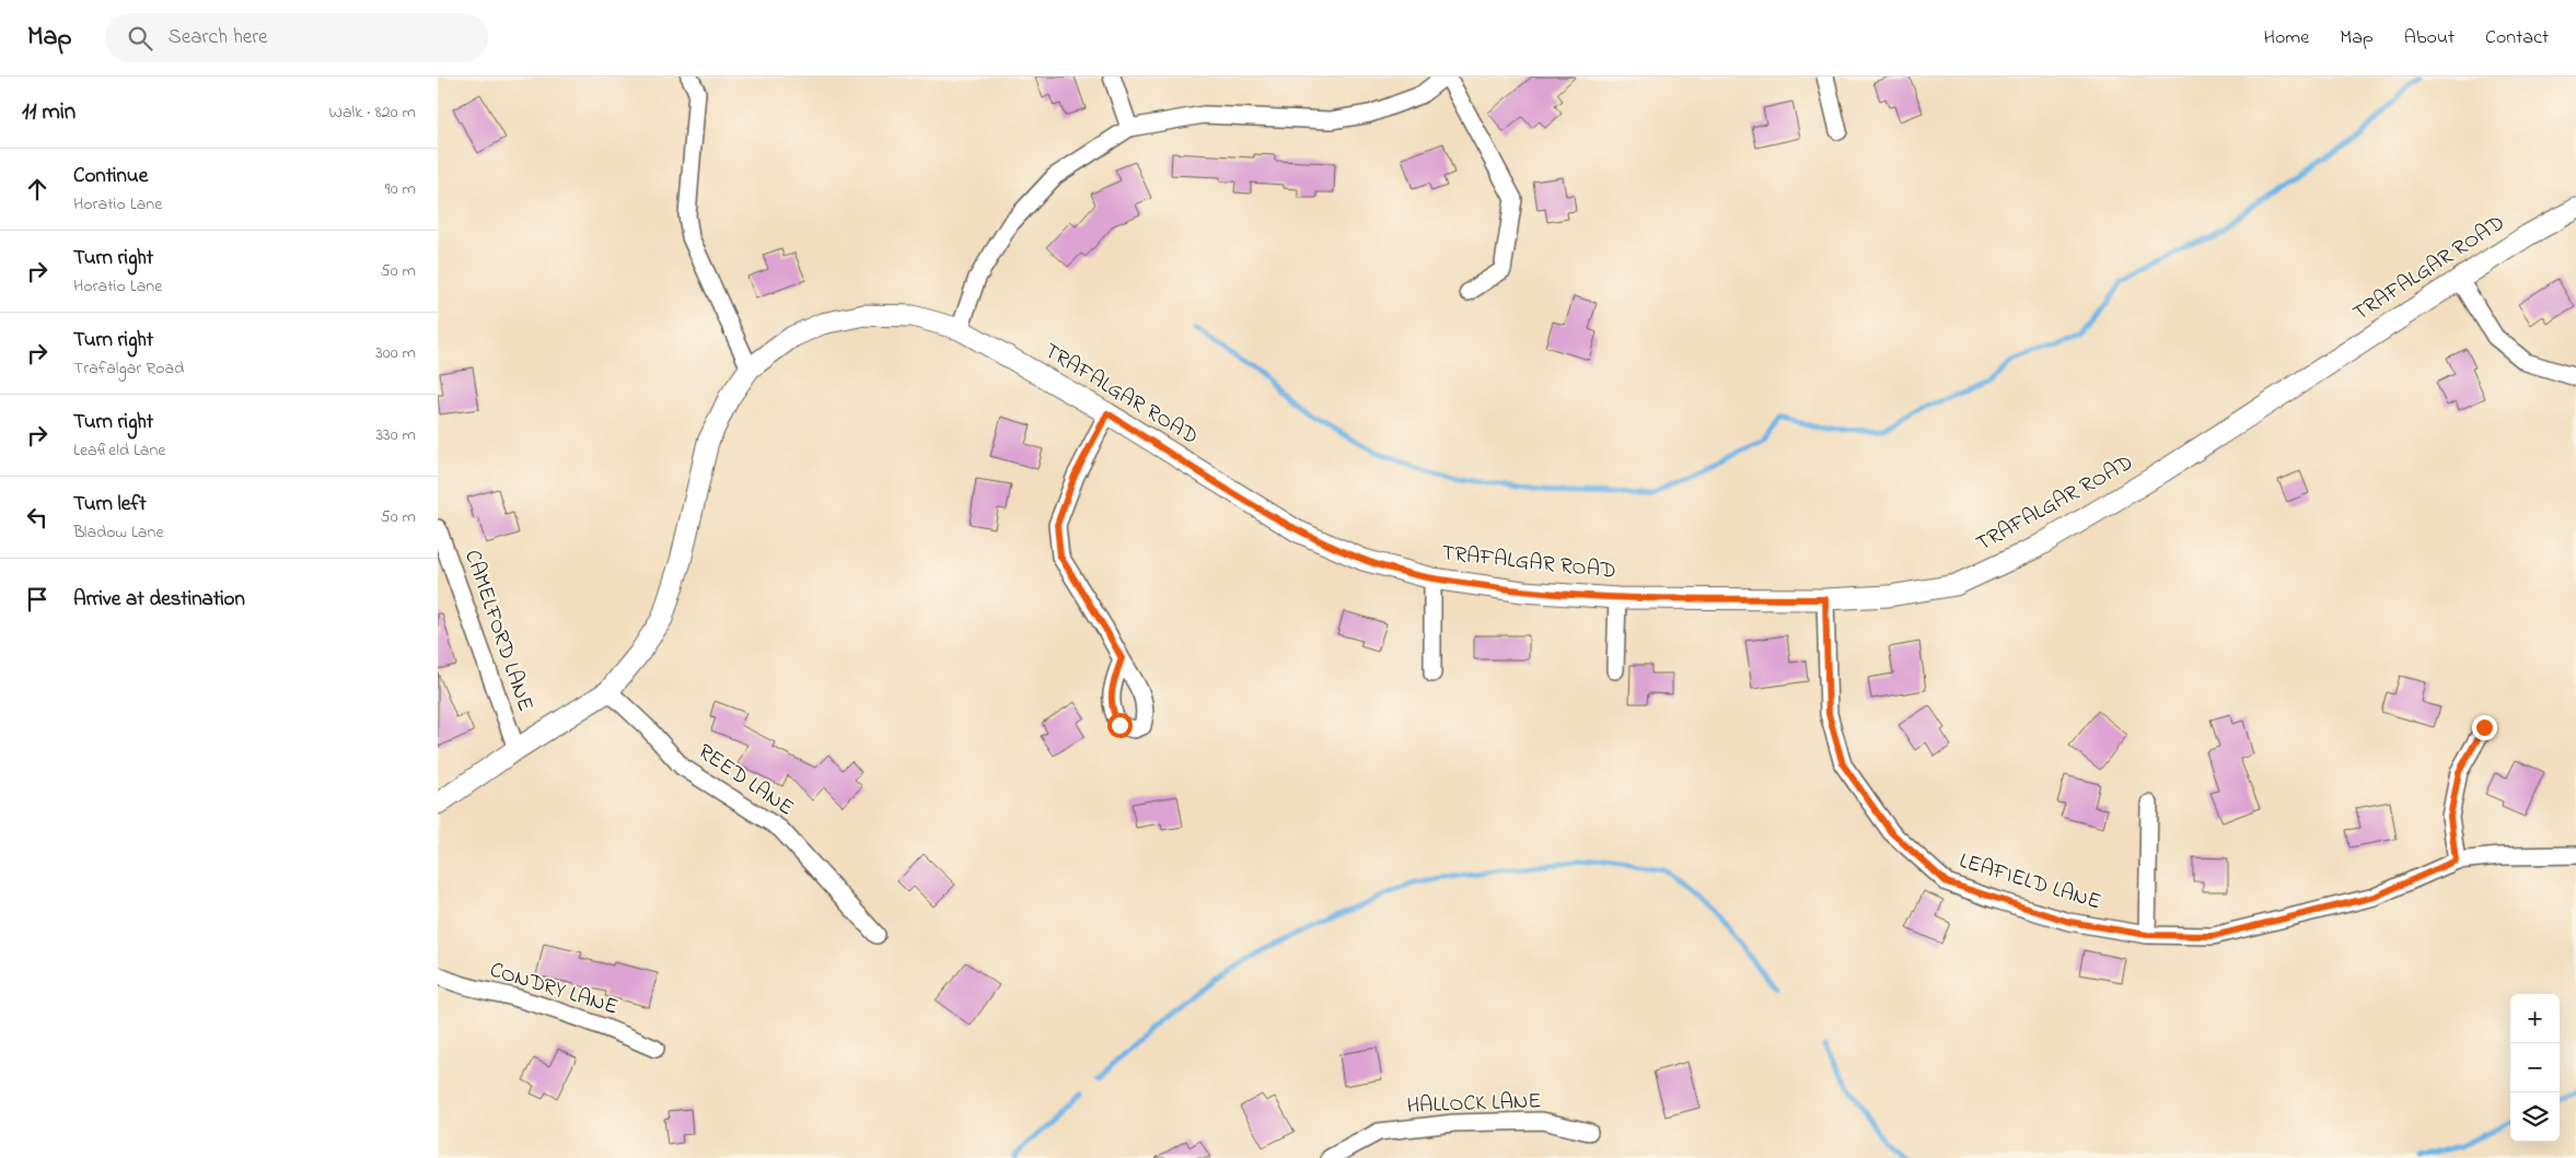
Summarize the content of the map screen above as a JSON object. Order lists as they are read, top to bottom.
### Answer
{
  "streets": {
    "street": [
      "TRAFALGAR ROAD",
      "CAMELFORD LANE",
      "REED LANE",
      "LEAFIELD LANE",
      "CONDRY LANE",
      "HALLOCK LANE"
    ]
  },
  "crossings": [
    ["TRAFALGAR ROAD", "CAMELFORD LANE"],
    ["TRAFALGAR ROAD", "REED LANE"],
    ["TRAFALGAR ROAD", "LEAFIELD LANE"]
  ],
  "page": {
    "header": "Map",
    "search": "Search here",
    "nav": [
      "Home",
      "Map",
      "About",
      "Contact"
    ],
    "heading": ["11 min", "Walk · 820 m"],
    "list": [
      ["Continue", "Horatio Lane", "90 m"],
      ["Turn right", "Horatio Lane", "50 m"],
      ["Turn right", "Trafalgar Road", "300 m"],
      ["Turn right", "Leafield Lane", "330 m"],
      ["Turn left", "Bladow Lane", "50 m"],
      "Arrive at destination"
    ],
    "map_buttons": ["+", "−"]
  }
}
